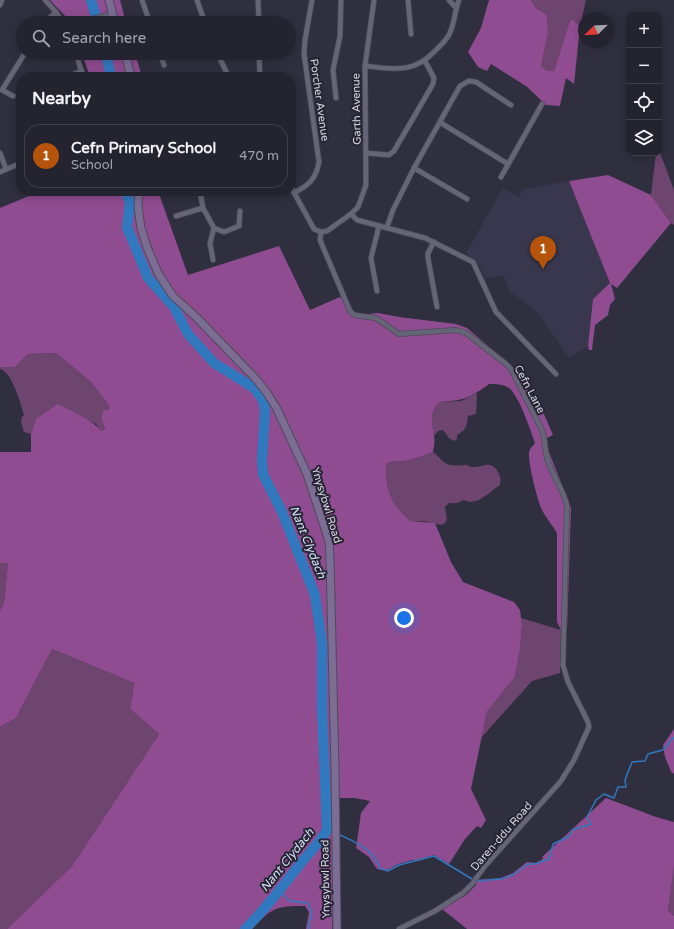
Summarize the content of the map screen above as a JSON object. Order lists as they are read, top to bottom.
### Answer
{
  "streets": {
    "main road": ["Ynysybwl Road"],
    "street": [
      "Porcher Avenue",
      "Garth Avenue",
      "Cefn Lane",
      "Daren-ddu Road"
    ]
  },
  "crossings": [
    ["Cefn Lane", "Daren-ddu Road"]
  ],
  "water": ["Nant Clydach"],
  "north": "bottom left",
  "page": {
    "map_buttons": ["+", "−"],
    "search": "Search here",
    "heading": "Nearby",
    "list": [
      {
        "mark": "1",
        "name": "Cefn Primary School",
        "note": "School",
        "value": "470 m"
      }
    ],
    "pins": "1"
  }
}
